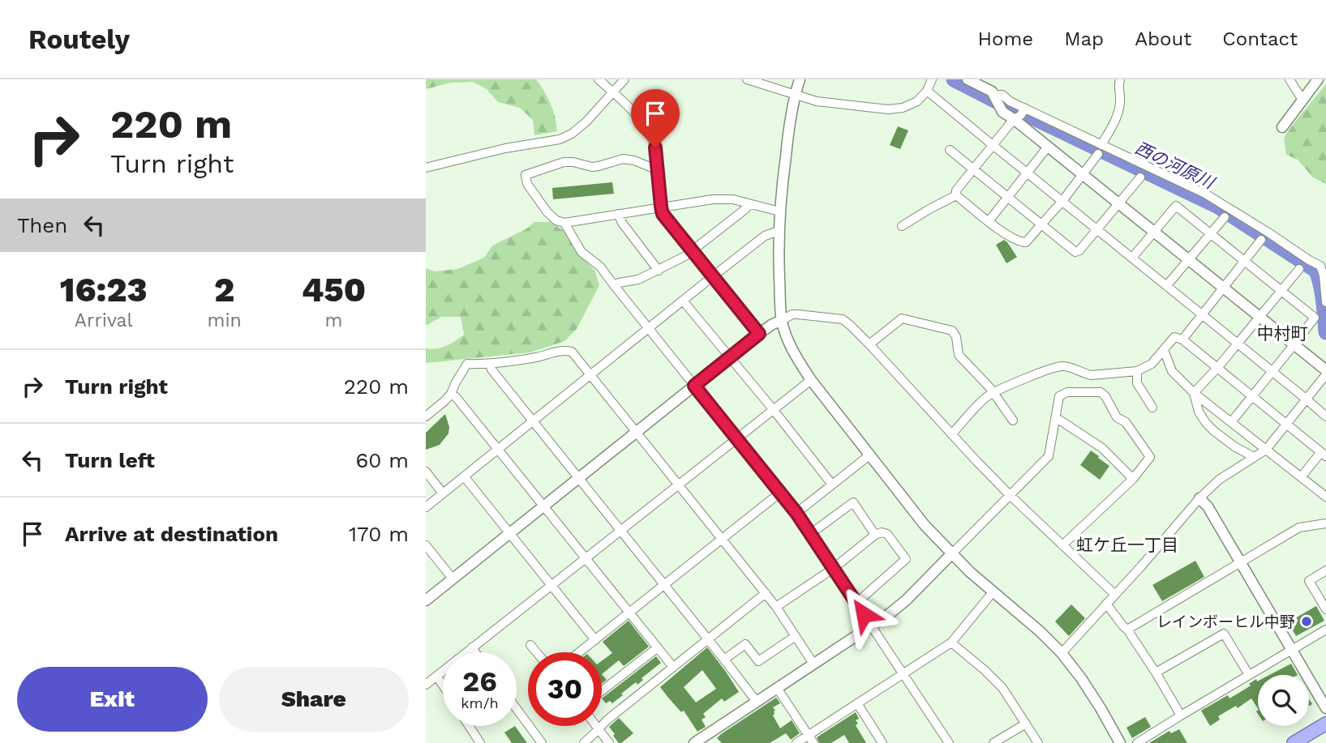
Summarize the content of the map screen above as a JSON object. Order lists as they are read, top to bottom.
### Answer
{
  "districts": ["中村町", "虹ケ丘一丁目"],
  "water": ["西の河原川"],
  "places": ["レインボーヒル中野"],
  "page": {
    "header": "Routely",
    "nav": [
      "Home",
      "Map",
      "About",
      "Contact"
    ],
    "turn": ["220 m", "Turn right"],
    "then": "Then",
    "eta": [
      "16:23",
      "Arrival",
      "2",
      "min",
      "450",
      "m"
    ],
    "list": [
      {
        "name": "Turn right",
        "value": "220 m"
      },
      {
        "name": "Turn left",
        "value": "60 m"
      },
      {
        "name": "Arrive at destination",
        "value": "170 m"
      }
    ],
    "speed": "26 km/h",
    "limit": "30",
    "buttons": ["Exit", "Share"]
  }
}
